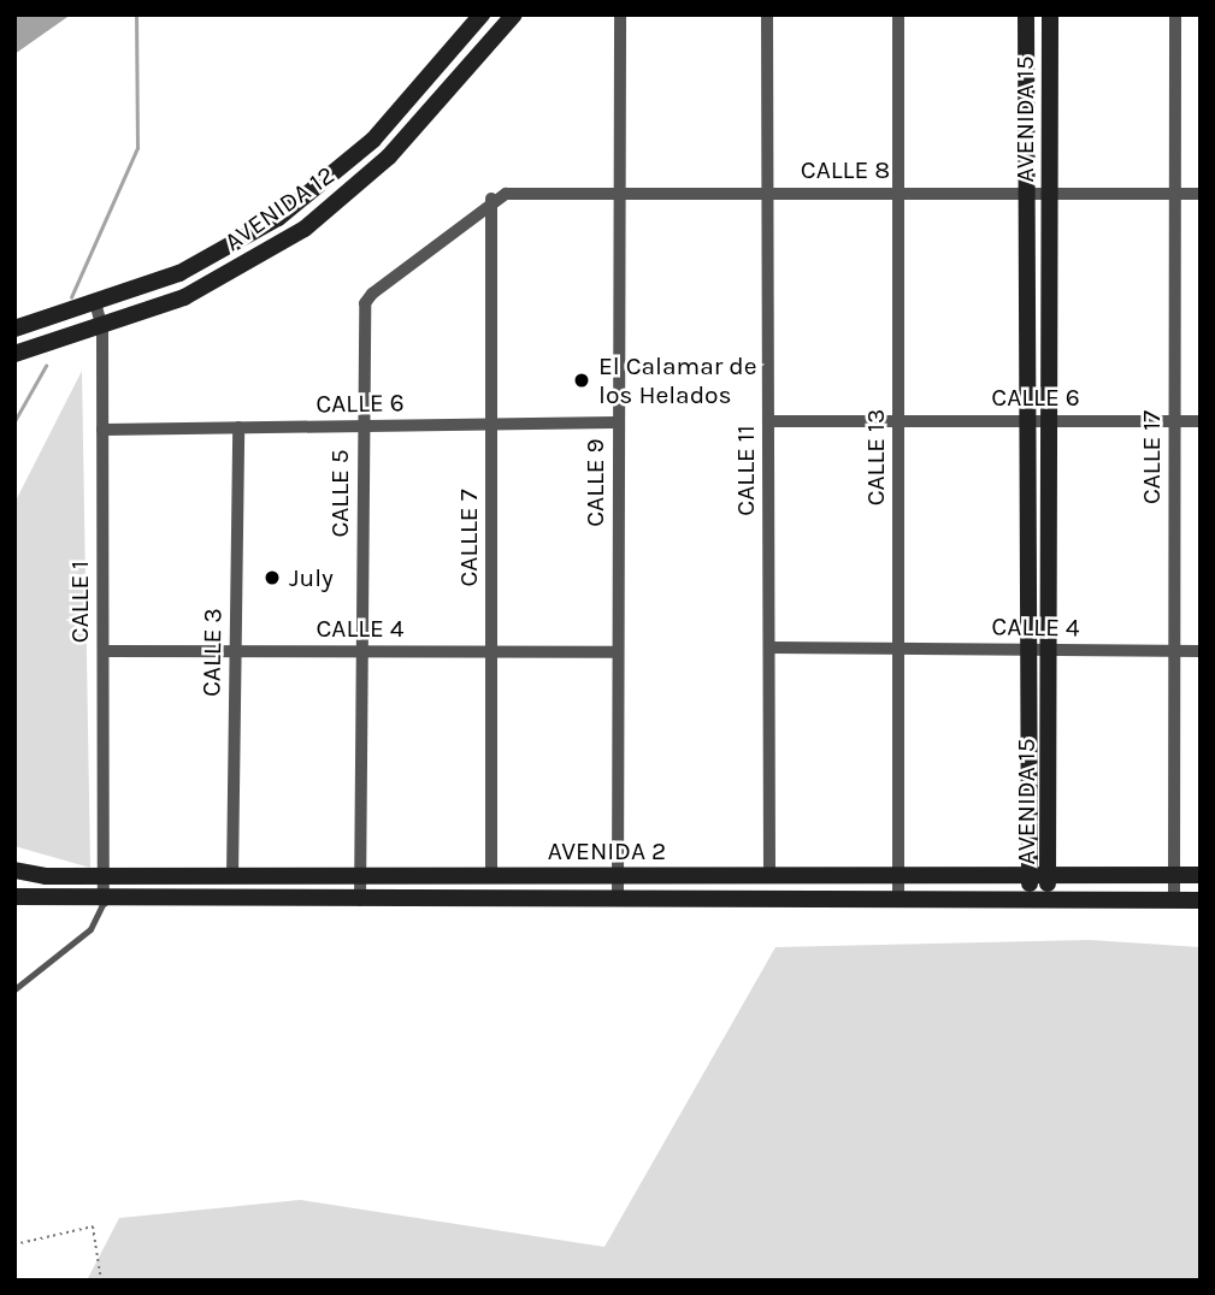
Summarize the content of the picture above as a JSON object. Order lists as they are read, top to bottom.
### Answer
{
  "streets": {
    "main road": ["AVENIDA 15", "AVENIDA 12", "AVENIDA 2"],
    "street": [
      "CALLE 8",
      "CALLE 6",
      "CALLE 13",
      "CALLE 17",
      "CALLE 11",
      "CALLE 9",
      "CALLE 5",
      "CALLLE 7",
      "CALLE 1",
      "CALLE 4",
      "CALLE 3"
    ]
  },
  "crossings": [
    ["AVENIDA 15", "CALLE 8"],
    ["AVENIDA 15", "CALLE 6"],
    ["AVENIDA 15", "CALLE 4"],
    ["AVENIDA 15", "AVENIDA 2"],
    ["CALLE 8", "CALLE 13"],
    ["CALLE 8", "CALLE 17"],
    ["CALLE 8", "CALLE 11"],
    ["CALLE 8", "CALLE 9"],
    ["CALLE 8", "CALLE 5"],
    ["CALLE 8", "CALLLE 7"],
    ["AVENIDA 12", "CALLE 1"],
    ["CALLE 6", "CALLE 13"],
    ["CALLE 6", "CALLE 17"],
    ["CALLE 6", "CALLE 11"],
    ["CALLE 6", "CALLE 9"],
    ["CALLE 6", "CALLE 5"],
    ["CALLE 6", "CALLLE 7"],
    ["CALLE 6", "CALLE 1"],
    ["CALLE 6", "CALLE 3"],
    ["CALLE 13", "CALLE 4"],
    ["CALLE 13", "AVENIDA 2"],
    ["CALLE 17", "CALLE 4"],
    ["CALLE 17", "AVENIDA 2"],
    ["CALLE 11", "CALLE 4"],
    ["CALLE 11", "AVENIDA 2"],
    ["CALLE 9", "CALLE 4"],
    ["CALLE 9", "AVENIDA 2"],
    ["CALLE 5", "CALLLE 7"],
    ["CALLE 5", "CALLE 4"],
    ["CALLE 5", "AVENIDA 2"],
    ["CALLLE 7", "CALLE 4"],
    ["CALLLE 7", "AVENIDA 2"],
    ["CALLE 1", "CALLE 4"],
    ["CALLE 1", "AVENIDA 2"],
    ["CALLE 4", "CALLE 3"],
    ["CALLE 3", "AVENIDA 2"]
  ],
  "places": ["El Calamar de los Helados", "July"]
}
